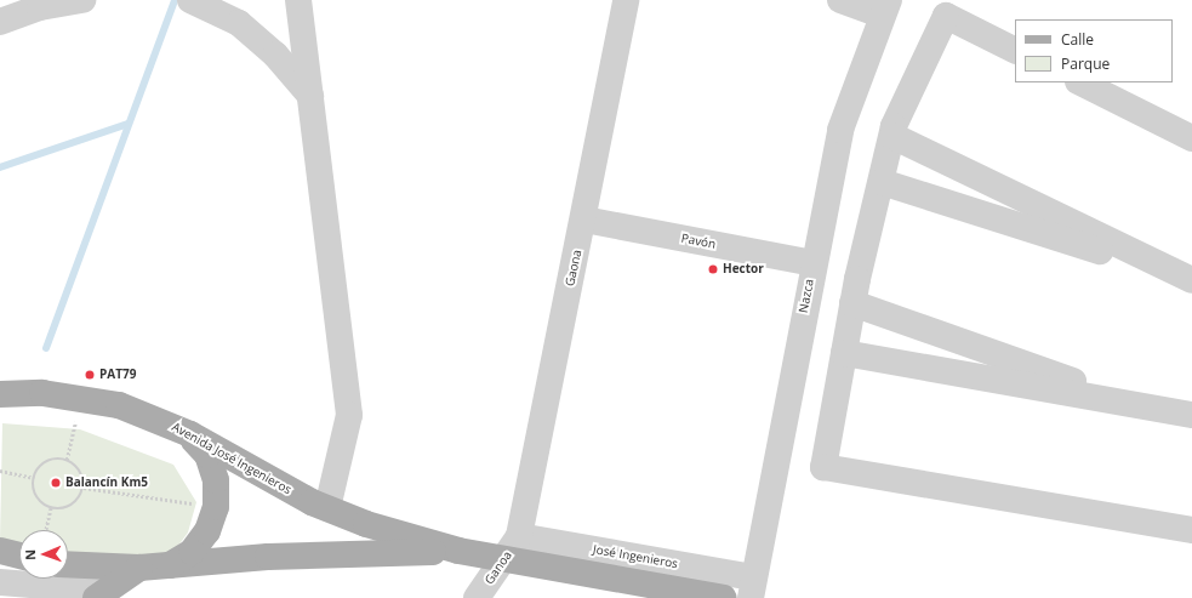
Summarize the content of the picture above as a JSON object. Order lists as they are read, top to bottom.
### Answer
{
  "streets": {
    "main road": ["Avenida José Ingenieros"],
    "street": [
      "Pavón",
      "Gaona",
      "Nazca",
      "José Ingenieros",
      "Ganoa"
    ]
  },
  "crossings": [
    ["Pavón", "Gaona"],
    ["Pavón", "Nazca"],
    ["Gaona", "José Ingenieros"],
    ["Gaona", "Ganoa"],
    ["Nazca", "José Ingenieros"],
    ["Avenida José Ingenieros", "Ganoa"],
    ["José Ingenieros", "Ganoa"]
  ],
  "places": ["Hector", "PAT79", "Balancín Km5"],
  "legend": ["Calle", "Parque"],
  "north": "left"
}
